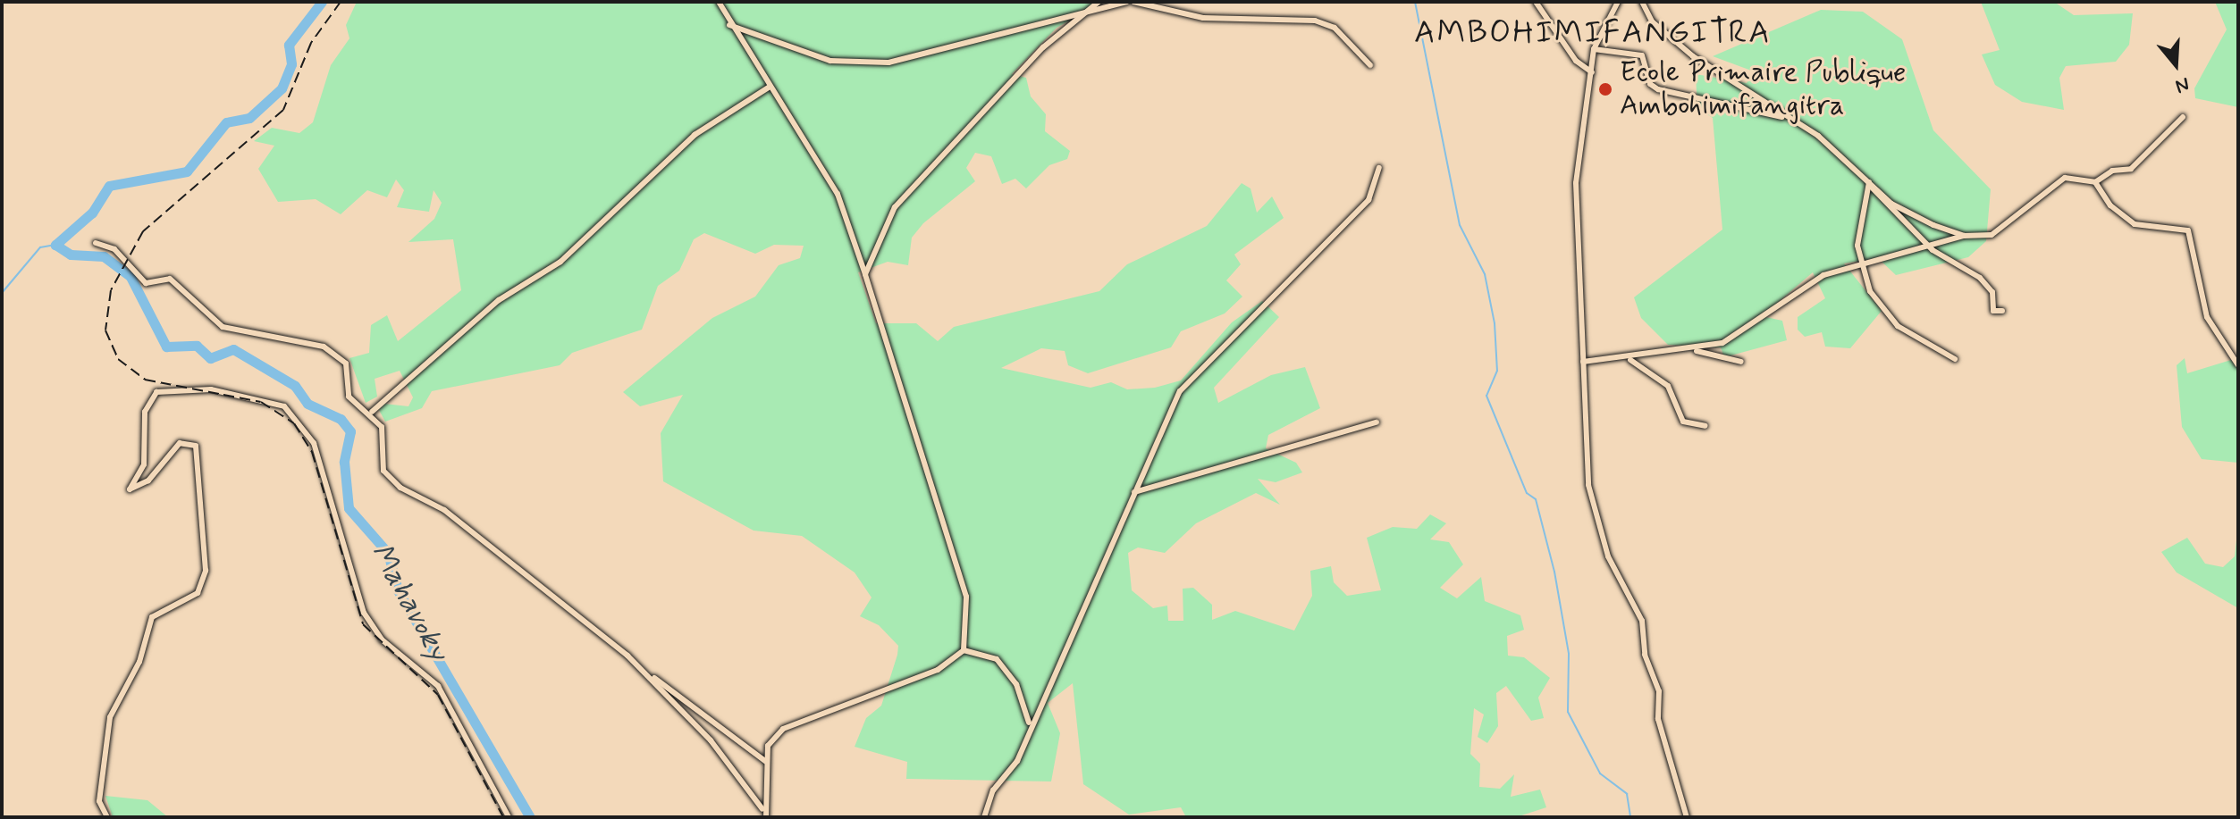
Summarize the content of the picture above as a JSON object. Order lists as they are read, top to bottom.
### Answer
{
  "districts": ["AMBOHIMIFANGITRA"],
  "water": ["Mahavoky"],
  "places": ["Ecole Primaire Publique Ambohimifangitra"],
  "north": "bottom"
}
